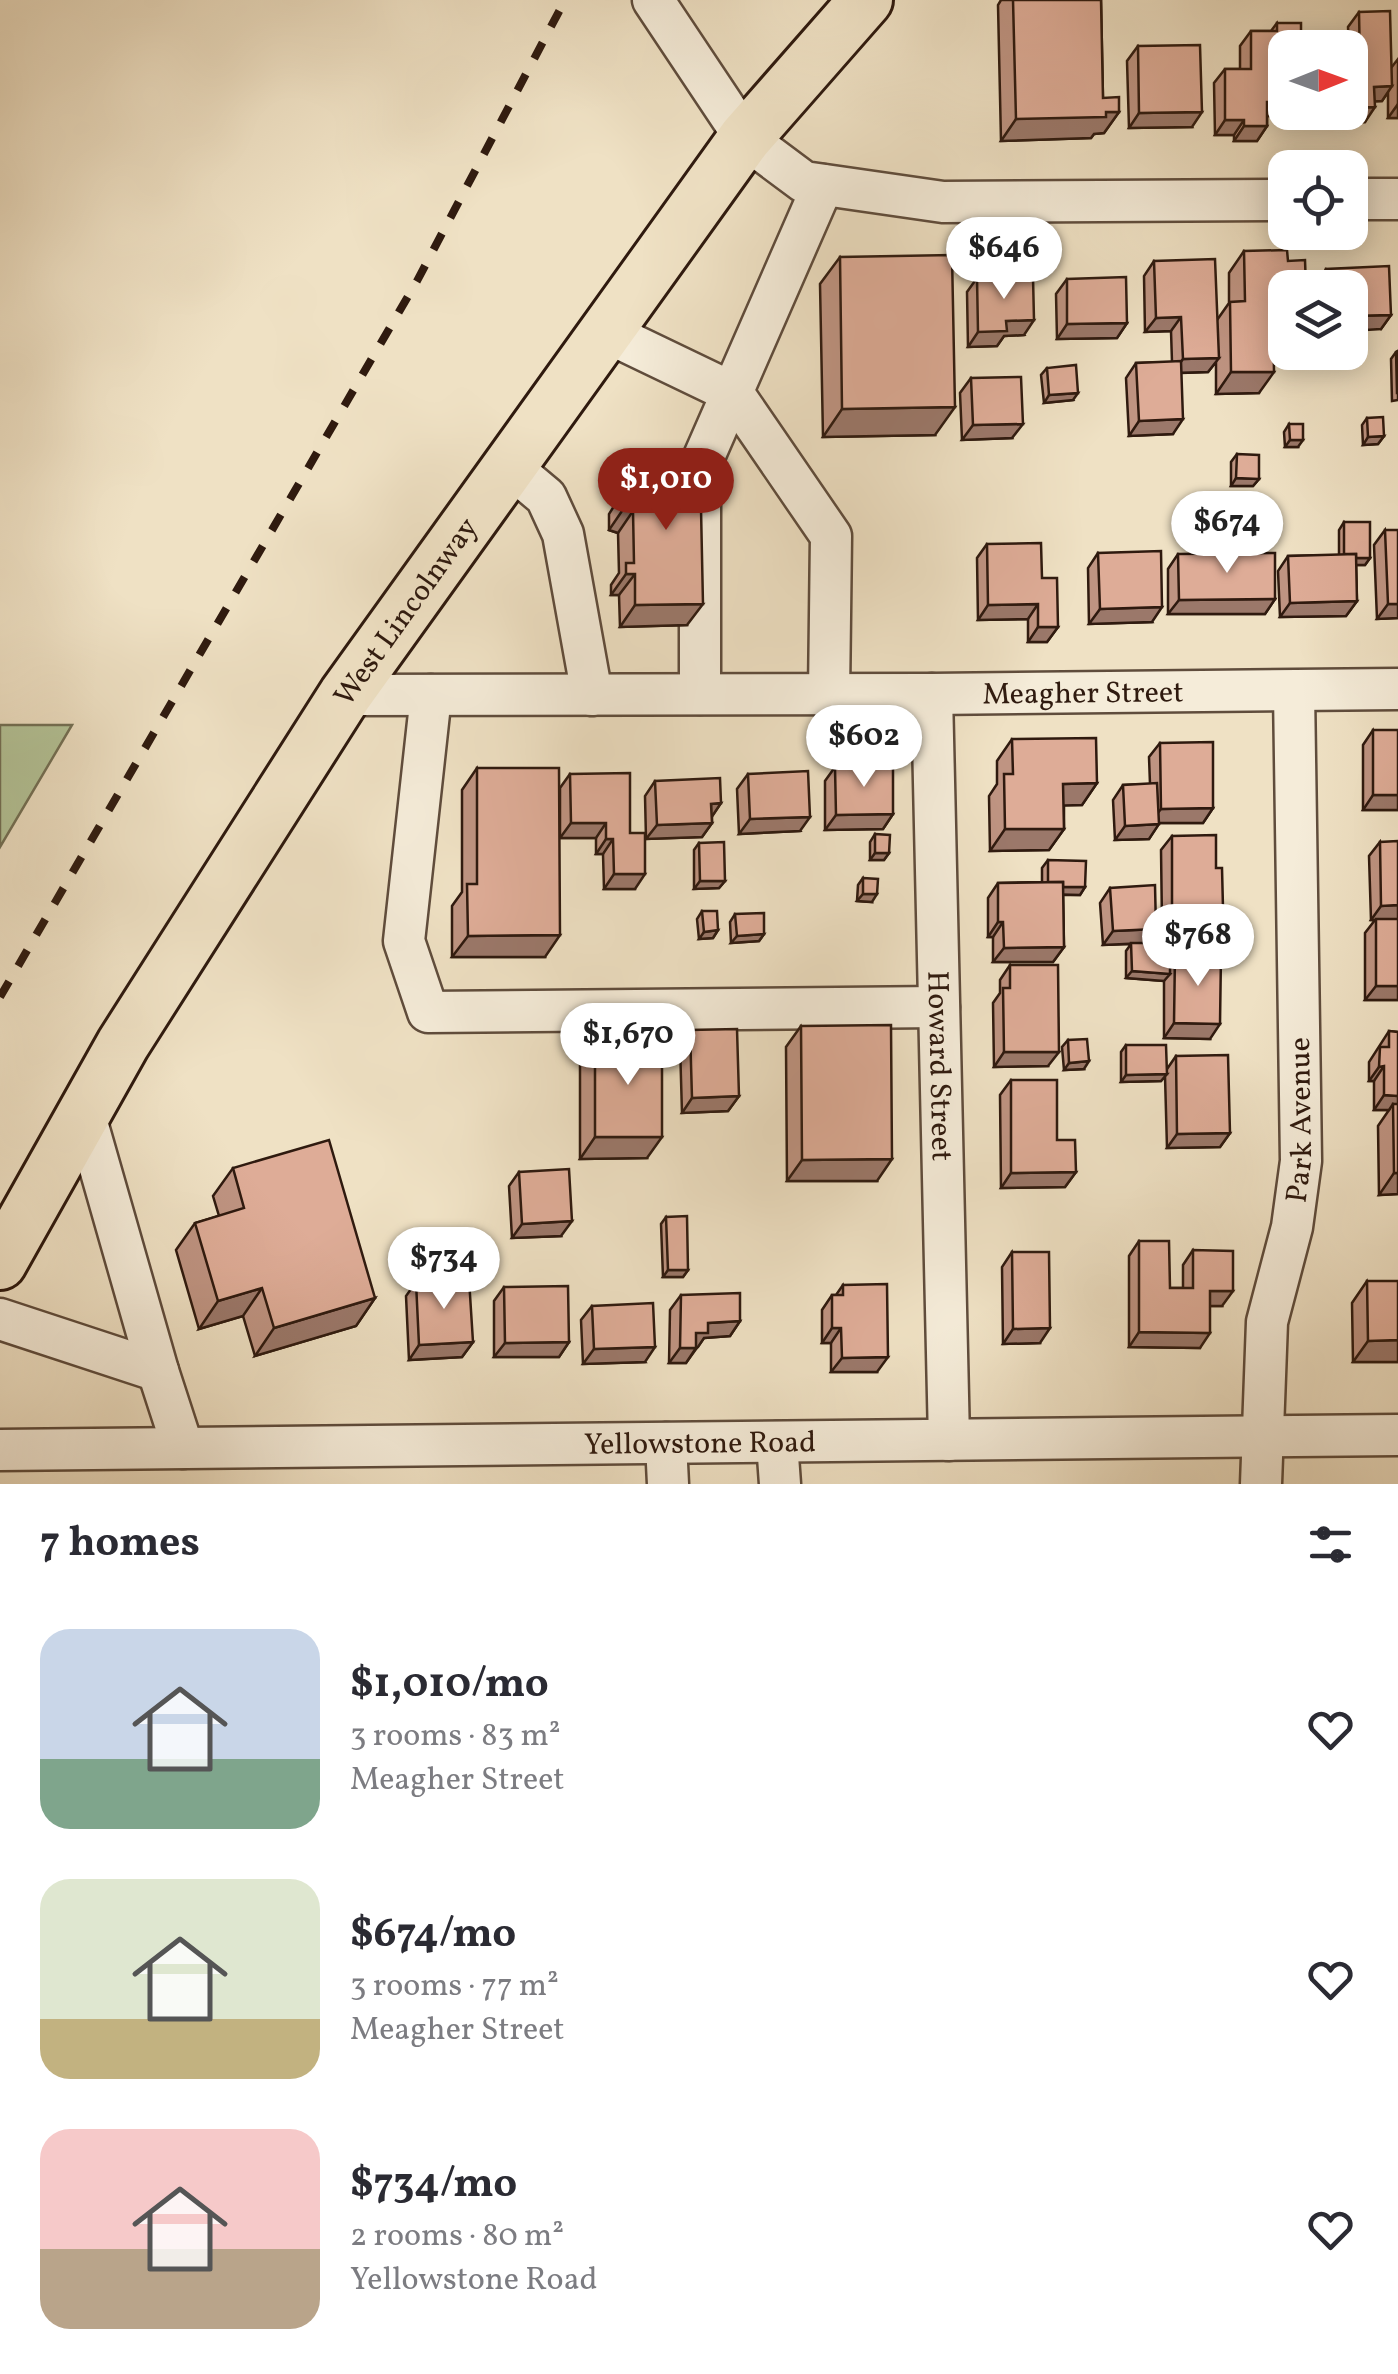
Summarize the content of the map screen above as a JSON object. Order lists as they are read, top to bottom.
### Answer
{
  "streets": {
    "main road": ["West Lincolnway"],
    "street": [
      "Meagher Street",
      "Howard Street",
      "Park Avenue",
      "Yellowstone Road"
    ]
  },
  "crossings": [
    ["West Lincolnway", "Meagher Street"],
    ["Meagher Street", "Howard Street"],
    ["Meagher Street", "Park Avenue"],
    ["Howard Street", "Yellowstone Road"],
    ["Park Avenue", "Yellowstone Road"]
  ],
  "north": "right",
  "page": {
    "price": [
      "$646",
      "$1,010",
      "$674",
      "$602",
      "$768",
      "$1,670",
      "$734"
    ],
    "heading": "7 homes",
    "list": [
      {
        "name": "$1,010/mo",
        "note": "3 rooms · 83 m² · Meagher Street"
      },
      {
        "name": "$674/mo",
        "note": "3 rooms · 77 m² · Meagher Street"
      },
      {
        "name": "$734/mo",
        "note": "2 rooms · 80 m² · Yellowstone Road"
      }
    ]
  }
}
